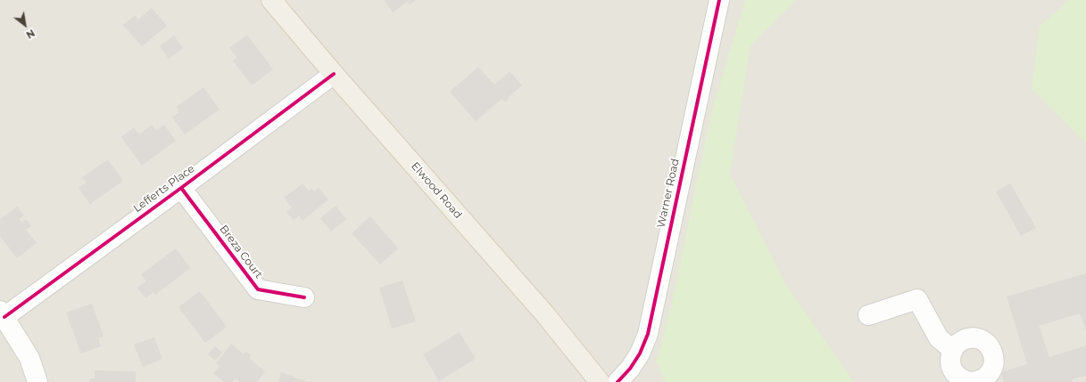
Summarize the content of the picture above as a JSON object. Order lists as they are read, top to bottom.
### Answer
{
  "streets": {
    "main road": ["Elwood Road"],
    "street": ["Lefferts Place", "Warner Road", "Breza Court"]
  },
  "crossings": [
    ["Lefferts Place", "Elwood Road"],
    ["Lefferts Place", "Breza Court"]
  ],
  "north": "bottom right"
}
